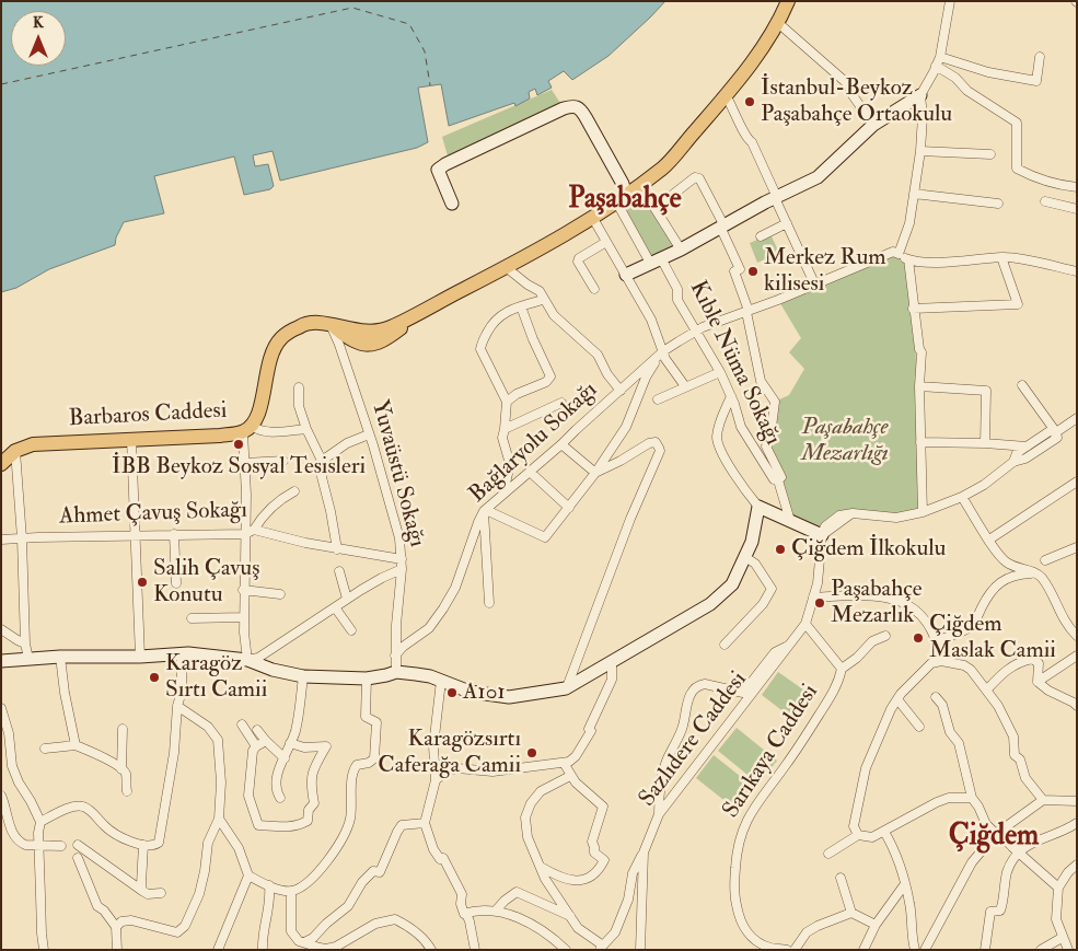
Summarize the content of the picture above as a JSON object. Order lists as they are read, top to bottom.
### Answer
{
  "streets": {
    "main road": ["Barbaros Caddesi"],
    "street": [
      "Kıble Nüma Sokağı",
      "Bağlaryolu Sokağı",
      "Yuvaüstü Sokağı",
      "Ahmet Çavuş Sokağı",
      "Sazlıdere Caddesi",
      "Sarıkaya Caddesi"
    ]
  },
  "crossings": [
    ["Barbaros Caddesi", "Yuvaüstü Sokağı"],
    ["Bağlaryolu Sokağı", "Yuvaüstü Sokağı"],
    ["Yuvaüstü Sokağı", "Ahmet Çavuş Sokağı"],
    ["Sazlıdere Caddesi", "Sarıkaya Caddesi"]
  ],
  "districts": ["Paşabahçe", "Çiğdem"],
  "parks": ["Paşabahçe Mezarlığı"],
  "places": [
    "İstanbul-Beykoz Paşabahçe Ortaokulu",
    "Merkez Rum kilisesi",
    "İBB Beykoz Sosyal Tesisleri",
    "Çiğdem İlkokulu",
    "Salih Çavuş Konutu",
    "Paşabahçe Mezarlık",
    "Çiğdem Maslak Camii",
    "Karagöz Sırtı Camii",
    "A101",
    "Karagözsırtı Caferağa Camii"
  ],
  "north": "top"
}
